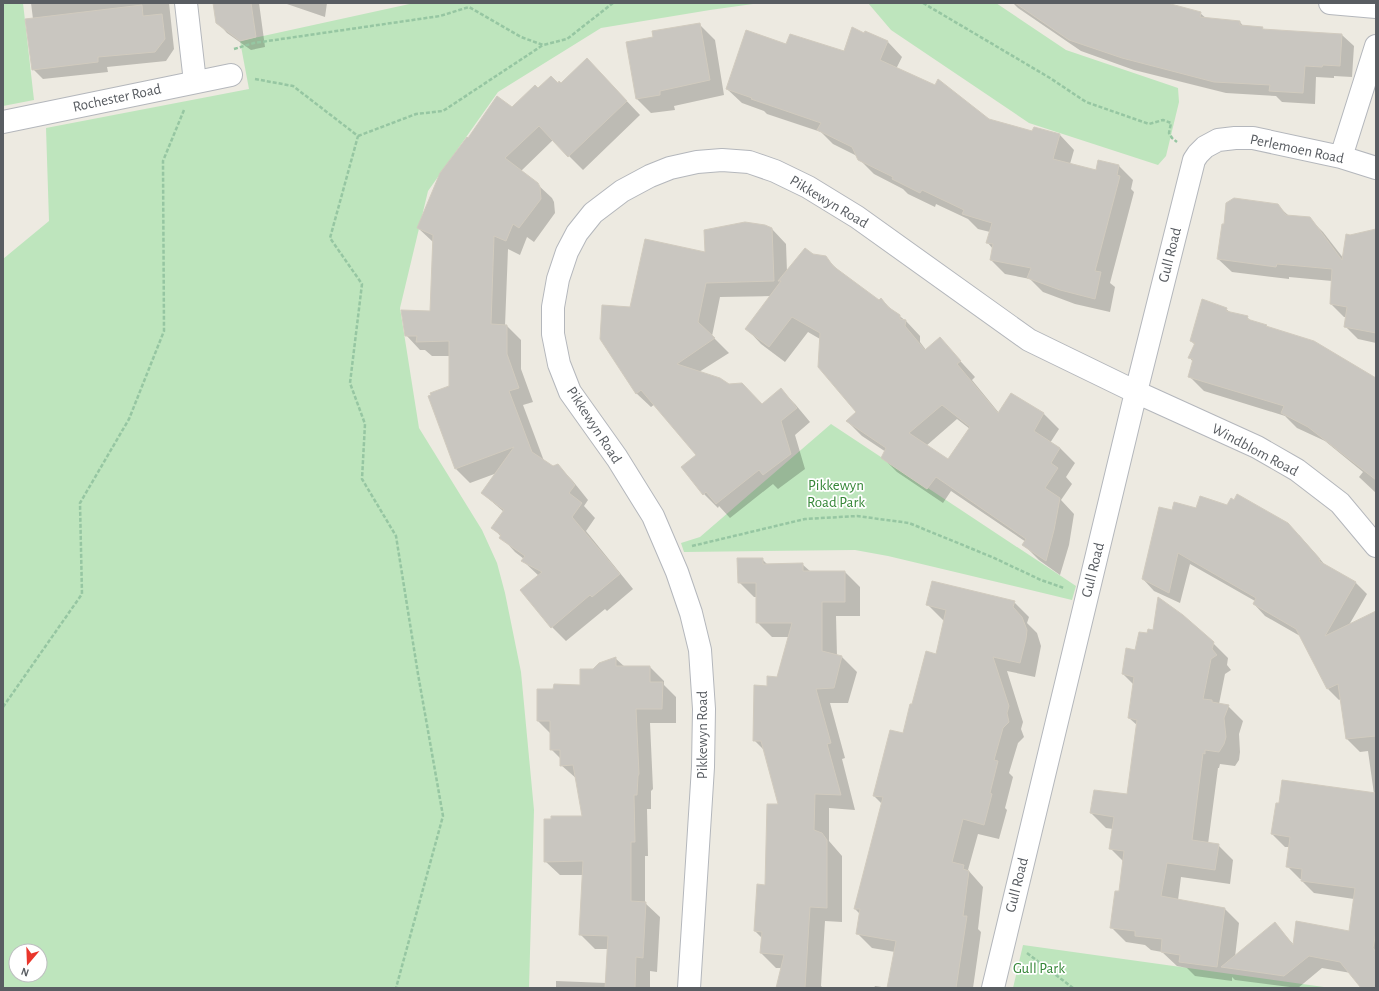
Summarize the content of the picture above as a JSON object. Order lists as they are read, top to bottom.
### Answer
{
  "streets": {
    "street": [
      "Rochester Road",
      "Perlemoen Road",
      "Pikkewyn Road",
      "Gull Road",
      "Windblom Road"
    ]
  },
  "crossings": [
    ["Perlemoen Road", "Gull Road"],
    ["Pikkewyn Road", "Gull Road"],
    ["Pikkewyn Road", "Windblom Road"],
    ["Gull Road", "Windblom Road"]
  ],
  "parks": ["Pikkewyn Road Park", "Gull Park"],
  "north": "bottom"
}
